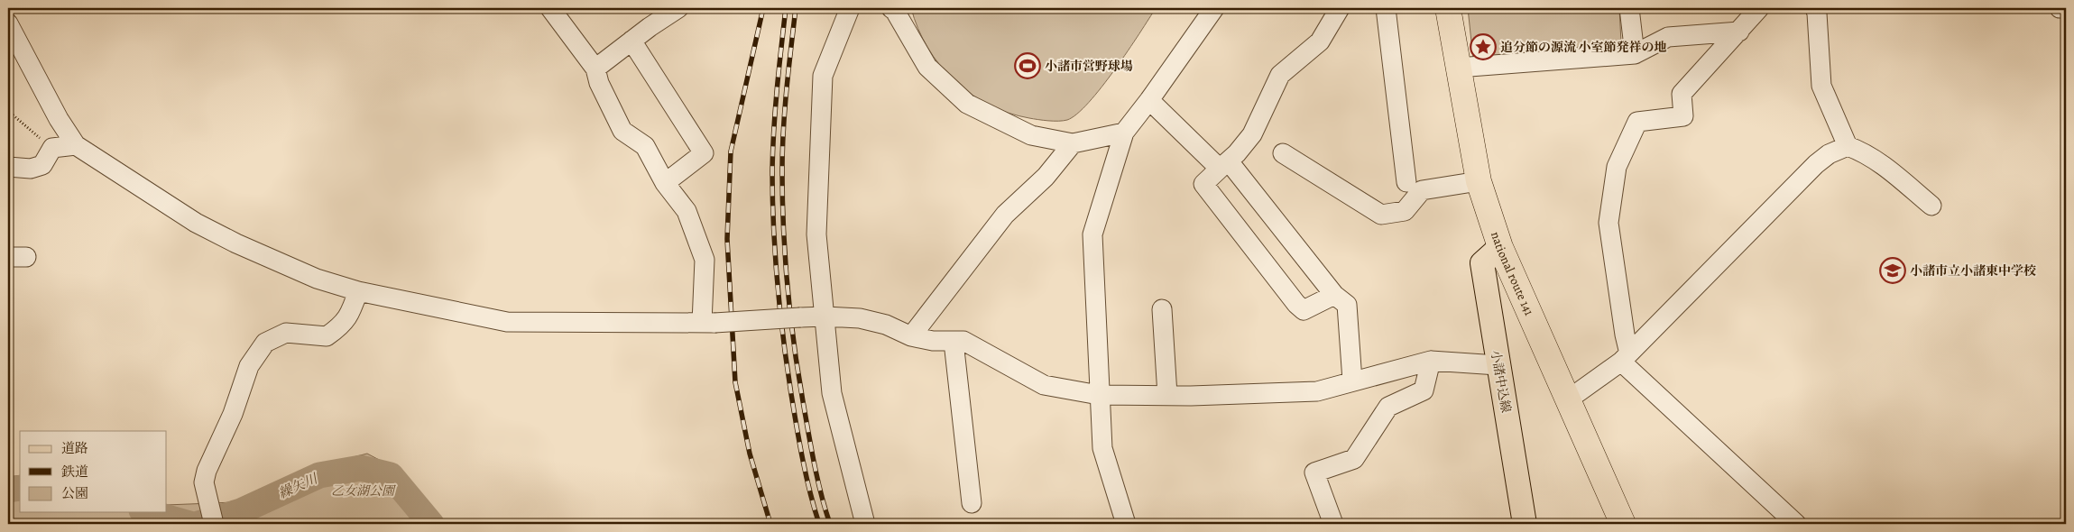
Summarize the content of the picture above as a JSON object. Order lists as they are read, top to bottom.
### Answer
{
  "streets": {
    "highway": ["national route 141"],
    "main road": ["小諸中込線"]
  },
  "crossings": [
    ["national route 141", "小諸中込線"]
  ],
  "water": ["繰矢川"],
  "parks": ["乙女湖公園"],
  "places": {
    "place": ["追分節の源流 小室節発祥の地"],
    "sports": ["小諸市営野球場"],
    "school or university": ["小諸市立小諸東中学校"]
  },
  "legend": ["道路", "鉄道", "公園"]
}
